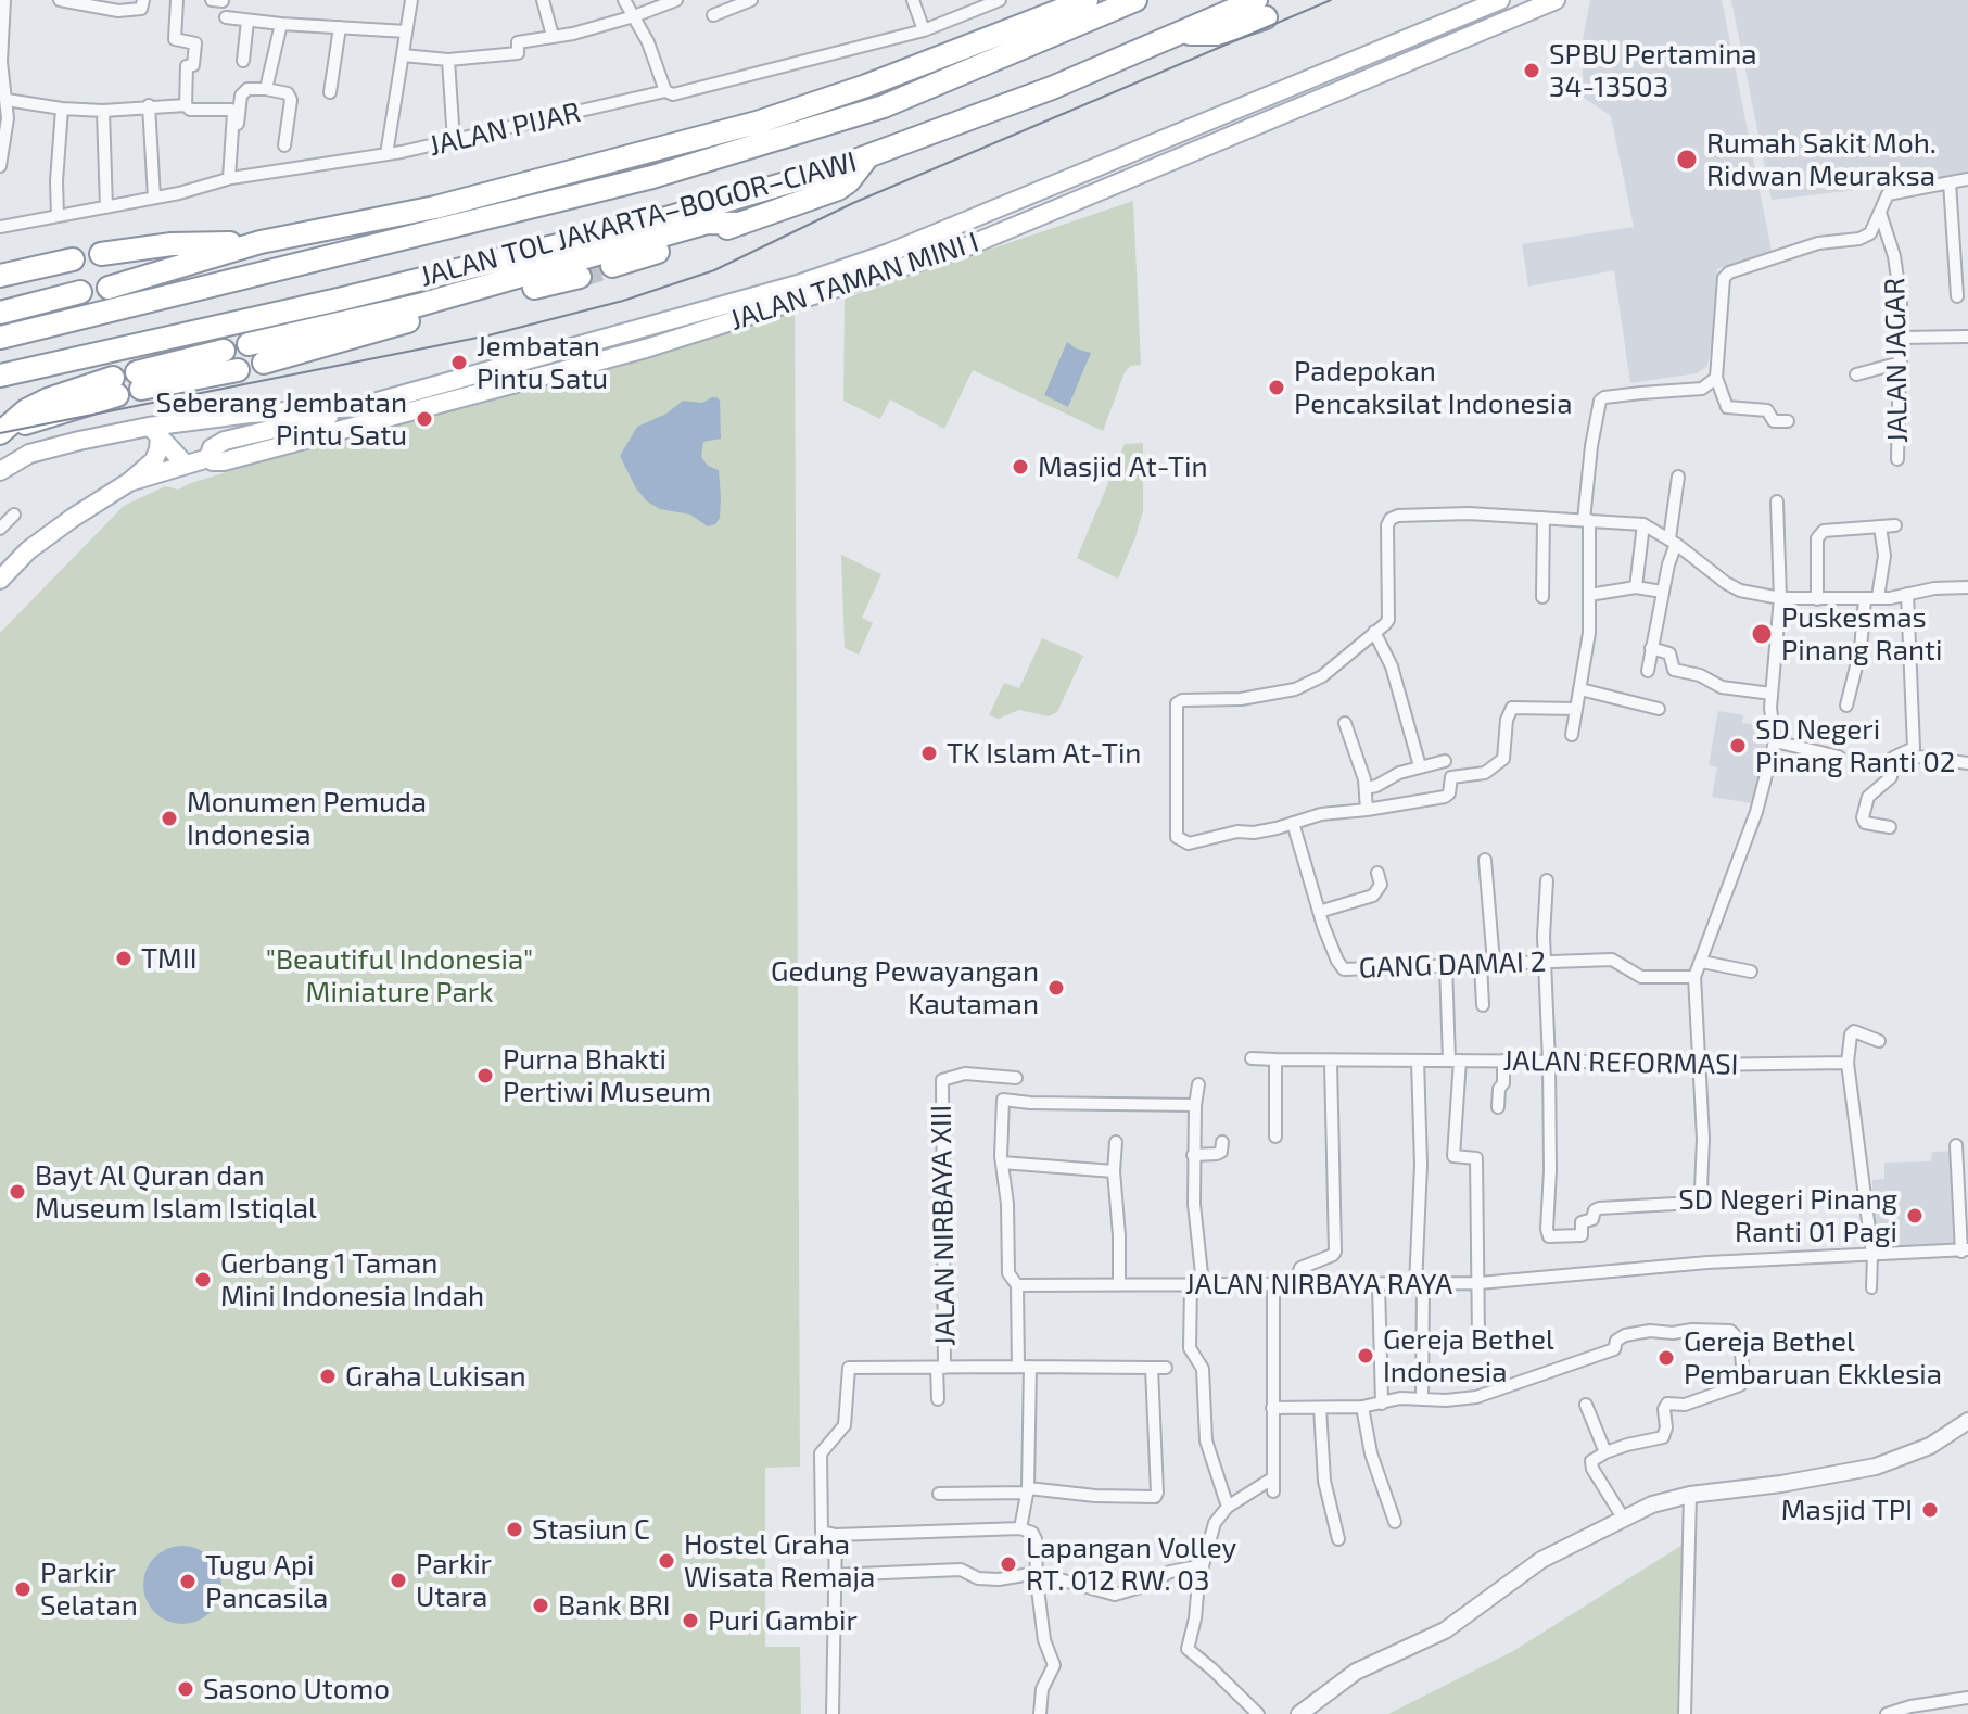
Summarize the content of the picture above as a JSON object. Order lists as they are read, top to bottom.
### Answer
{
  "streets": {
    "highway": ["JALAN TOL JAKARTA–BOGOR–CIAWI"],
    "main road": ["JALAN TAMAN MINI I"],
    "street": [
      "JALAN PIJAR",
      "JALAN JAGAR",
      "GANG DAMAI 2",
      "JALAN REFORMASI",
      "JALAN NIRBAYA XIII",
      "JALAN NIRBAYA RAYA"
    ]
  },
  "parks": ["\"Beautiful Indonesia\" Miniature Park"],
  "places": [
    "SPBU Pertamina 34-13503",
    "Rumah Sakit Moh. Ridwan Meuraksa",
    "Jembatan Pintu Satu",
    "Padepokan Pencaksilat Indonesia",
    "Seberang Jembatan Pintu Satu",
    "Masjid At-Tin",
    "Puskesmas Pinang Ranti",
    "SD Negeri Pinang Ranti 02",
    "TK Islam At-Tin",
    "Monumen Pemuda Indonesia",
    "TMII",
    "Gedung Pewayangan Kautaman",
    "Purna Bhakti Pertiwi Museum",
    "Bayt Al Quran dan Museum Islam Istiqlal",
    "SD Negeri Pinang Ranti 01 Pagi",
    "Gerbang 1 Taman Mini Indonesia Indah",
    "Gereja Bethel Indonesia",
    "Gereja Bethel Pembaruan Ekklesia",
    "Graha Lukisan",
    "Masjid TPI",
    "Stasiun C",
    "Hostel Graha Wisata Remaja",
    "Lapangan Volley RT. 012 RW. 03",
    "Parkir Utara",
    "Tugu Api Pancasila",
    "Parkir Selatan",
    "Bank BRI",
    "Puri Gambir",
    "Sasono Utomo"
  ]
}
